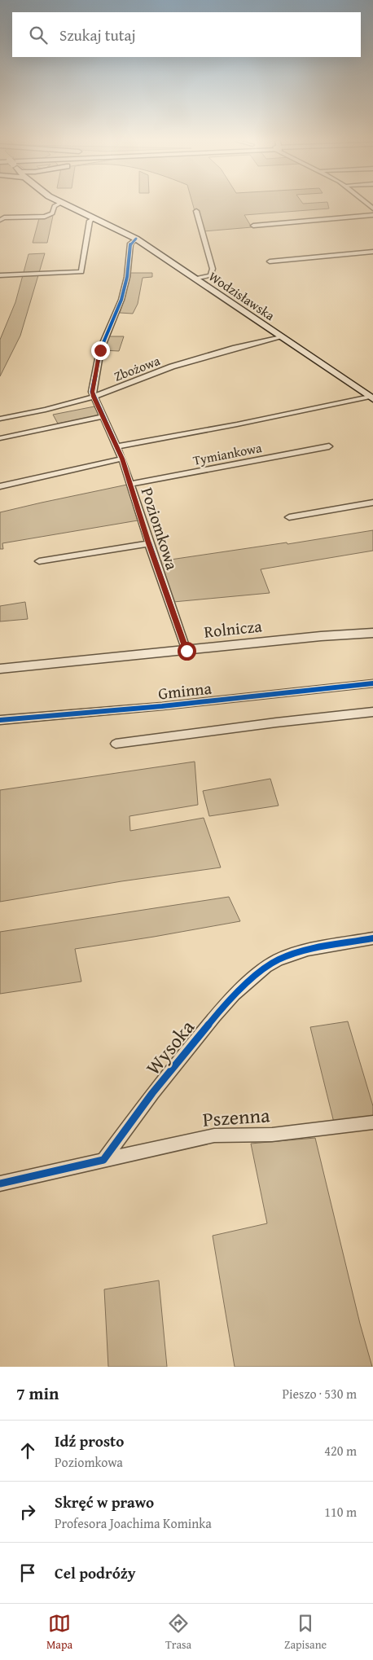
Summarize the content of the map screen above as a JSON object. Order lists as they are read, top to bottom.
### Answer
{
  "streets": {
    "main road": ["Wodzisławska"],
    "street": [
      "Zbożowa",
      "Tymiankowa",
      "Poziomkowa",
      "Rolnicza",
      "Gminna",
      "Wysoka",
      "Pszenna"
    ]
  },
  "crossings": [
    ["Wodzisławska", "Zbożowa"],
    ["Zbożowa", "Poziomkowa"],
    ["Tymiankowa", "Poziomkowa"],
    ["Poziomkowa", "Rolnicza"],
    ["Wysoka", "Pszenna"]
  ],
  "page": {
    "search": "Szukaj tutaj",
    "heading": ["7 min", "Pieszo · 530 m"],
    "list": [
      ["Idź prosto", "Poziomkowa", "420 m"],
      ["Skręć w prawo", "Profesora Joachima Kominka", "110 m"],
      "Cel podróży"
    ],
    "nav": ["Mapa", "Trasa", "Zapisane"]
  }
}
